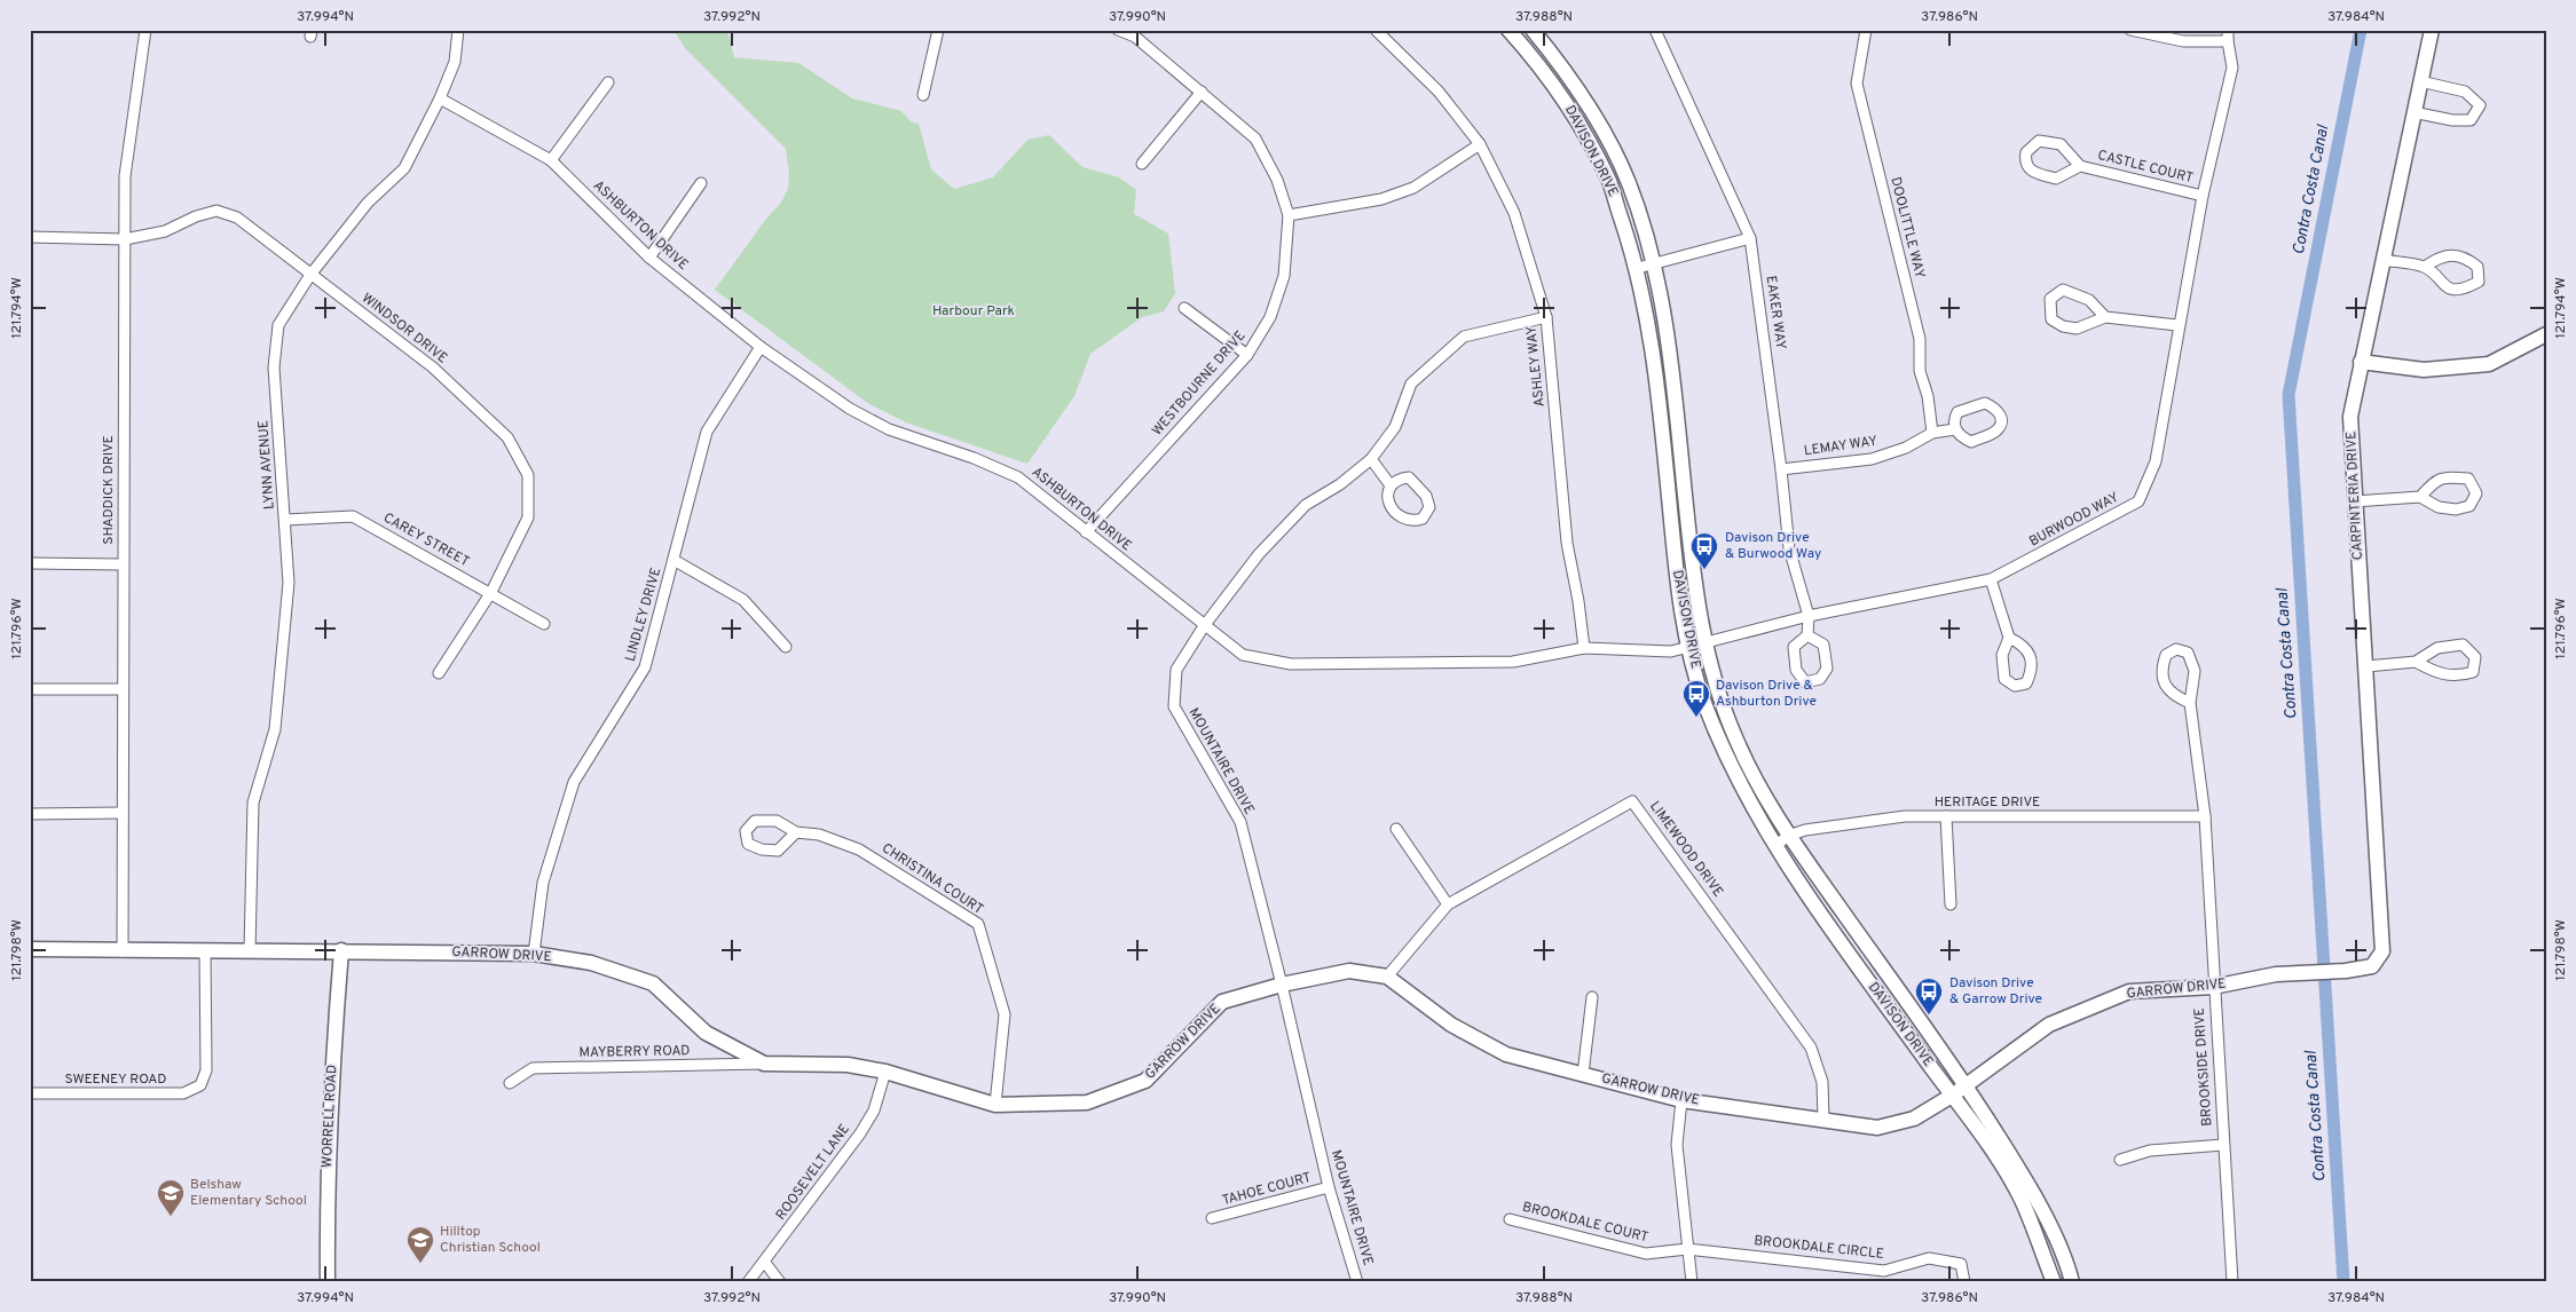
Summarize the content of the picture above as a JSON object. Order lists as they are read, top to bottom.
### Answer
{
  "streets": {
    "street": [
      "DAVISON DRIVE",
      "CASTLE COURT",
      "ASHBURTON DRIVE",
      "DOOLITTLE WAY",
      "EAKER WAY",
      "WINDSOR DRIVE",
      "ASHLEY WAY",
      "WESTBOURNE DRIVE",
      "LEMAY WAY",
      "LYNN AVENUE",
      "SHADDICK DRIVE",
      "CARPINTERIA DRIVE",
      "BURWOOD WAY",
      "CAREY STREET",
      "LINDLEY DRIVE",
      "MOUNTAIRE DRIVE",
      "HERITAGE DRIVE",
      "LIMEWOOD DRIVE",
      "CHRISTINA COURT",
      "GARROW DRIVE",
      "MAYBERRY ROAD",
      "BROOKSIDE DRIVE",
      "SWEENEY ROAD",
      "WORRELL ROAD",
      "ROOSEVELT LANE",
      "TAHOE COURT",
      "BROOKDALE COURT",
      "BROOKDALE CIRCLE"
    ]
  },
  "crossings": [
    ["DAVISON DRIVE", "ASHBURTON DRIVE"],
    ["DAVISON DRIVE", "BURWOOD WAY"],
    ["DAVISON DRIVE", "HERITAGE DRIVE"],
    ["DAVISON DRIVE", "GARROW DRIVE"],
    ["CASTLE COURT", "BURWOOD WAY"],
    ["ASHBURTON DRIVE", "ASHLEY WAY"],
    ["ASHBURTON DRIVE", "WESTBOURNE DRIVE"],
    ["ASHBURTON DRIVE", "LYNN AVENUE"],
    ["ASHBURTON DRIVE", "BURWOOD WAY"],
    ["ASHBURTON DRIVE", "LINDLEY DRIVE"],
    ["ASHBURTON DRIVE", "MOUNTAIRE DRIVE"],
    ["DOOLITTLE WAY", "LEMAY WAY"],
    ["EAKER WAY", "LEMAY WAY"],
    ["EAKER WAY", "BURWOOD WAY"],
    ["WINDSOR DRIVE", "LYNN AVENUE"],
    ["WINDSOR DRIVE", "SHADDICK DRIVE"],
    ["WINDSOR DRIVE", "CAREY STREET"],
    ["ASHLEY WAY", "MOUNTAIRE DRIVE"],
    ["LYNN AVENUE", "CAREY STREET"],
    ["LYNN AVENUE", "GARROW DRIVE"],
    ["SHADDICK DRIVE", "GARROW DRIVE"],
    ["CARPINTERIA DRIVE", "GARROW DRIVE"],
    ["LINDLEY DRIVE", "GARROW DRIVE"],
    ["MOUNTAIRE DRIVE", "GARROW DRIVE"],
    ["MOUNTAIRE DRIVE", "TAHOE COURT"],
    ["HERITAGE DRIVE", "BROOKSIDE DRIVE"],
    ["LIMEWOOD DRIVE", "GARROW DRIVE"],
    ["CHRISTINA COURT", "GARROW DRIVE"],
    ["GARROW DRIVE", "MAYBERRY ROAD"],
    ["GARROW DRIVE", "BROOKSIDE DRIVE"],
    ["GARROW DRIVE", "SWEENEY ROAD"],
    ["GARROW DRIVE", "WORRELL ROAD"],
    ["GARROW DRIVE", "ROOSEVELT LANE"],
    ["BROOKDALE COURT", "BROOKDALE CIRCLE"]
  ],
  "water": ["Contra Costa Canal"],
  "parks": ["Harbour Park"],
  "places": {
    "bus stop": ["Davison Drive & Burwood Way", "Davison Drive & Ashburton Drive", "Davison Drive & Garrow Drive"],
    "school or university": ["Belshaw Elementary School", "Hilltop Christian School"]
  },
  "coordinates": [
    "37.994°N",
    "37.992°N",
    "37.990°N",
    "37.988°N",
    "37.986°N",
    "37.984°N",
    "121.794°W",
    "121.796°W",
    "121.798°W"
  ]
}
